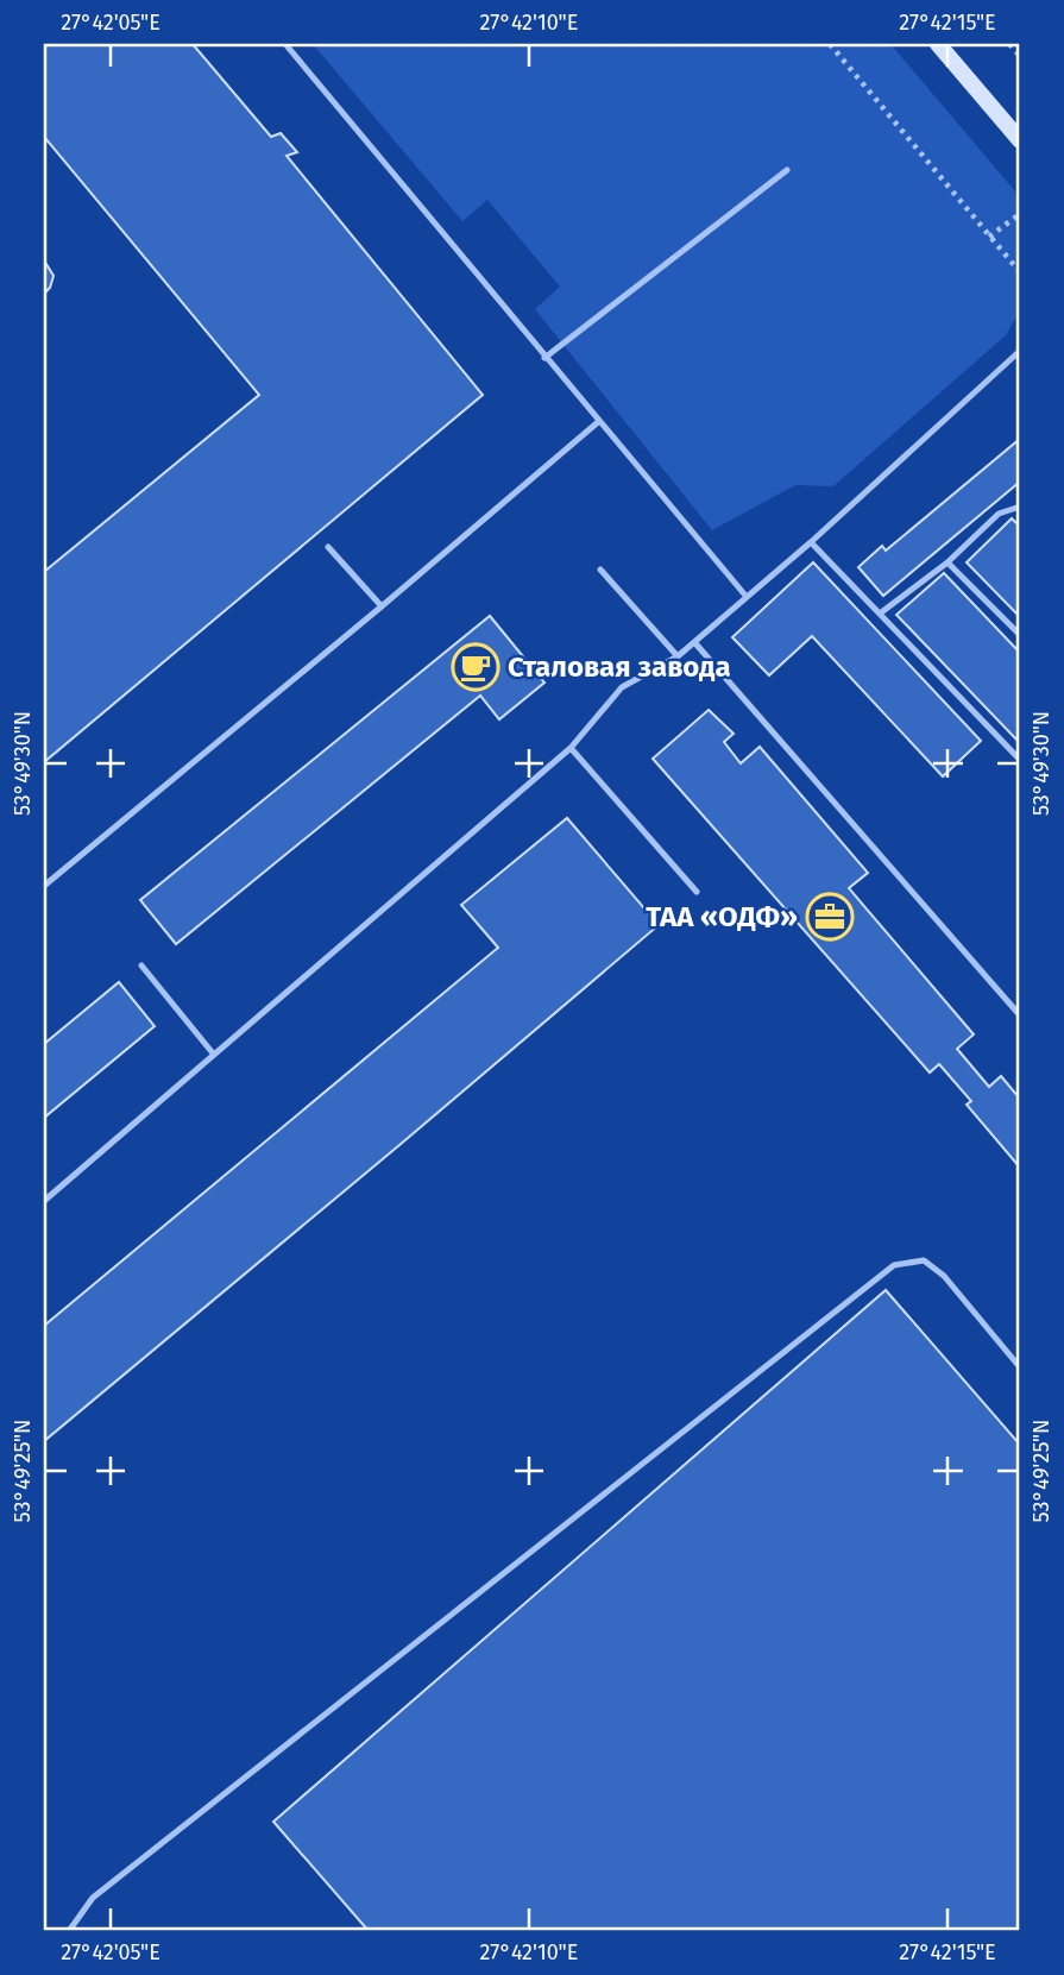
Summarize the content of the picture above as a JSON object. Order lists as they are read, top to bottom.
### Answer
{
  "places": {
    "cafe": ["Сталовая завода"],
    "office": ["ТАА «ОДФ»"]
  },
  "coordinates": [
    "27°42'05\"E",
    "27°42'10\"E",
    "27°42'15\"E",
    "53°49'30\"N",
    "53°49'25\"N"
  ]
}
